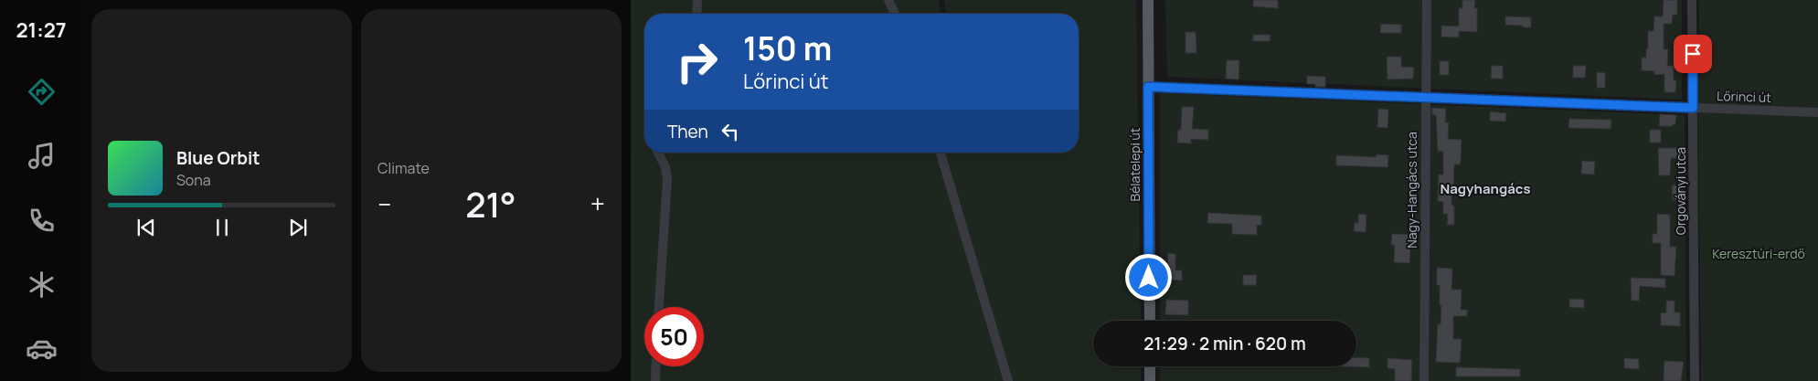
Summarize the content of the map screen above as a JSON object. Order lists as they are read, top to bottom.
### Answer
{
  "streets": {
    "main road": ["Bélatelepi út"],
    "street": ["Lőrinci út", "Nagy-Hangács utca", "Orgoványi utca"]
  },
  "crossings": [
    ["Lőrinci út", "Bélatelepi út"],
    ["Lőrinci út", "Nagy-Hangács utca"],
    ["Lőrinci út", "Orgoványi utca"]
  ],
  "districts": ["Nagyhangács"],
  "parks": ["Keresztúri-erdő"],
  "page": {
    "tabs": "21:27",
    "tile": "Climate",
    "turn": ["150 m", "Lőrinci út"],
    "then": "Then",
    "song": ["Blue Orbit", "Sona"],
    "heat": ["−", "21°", "+"],
    "limit": "50",
    "trip": "21:29 · 2 min · 620 m"
  }
}
